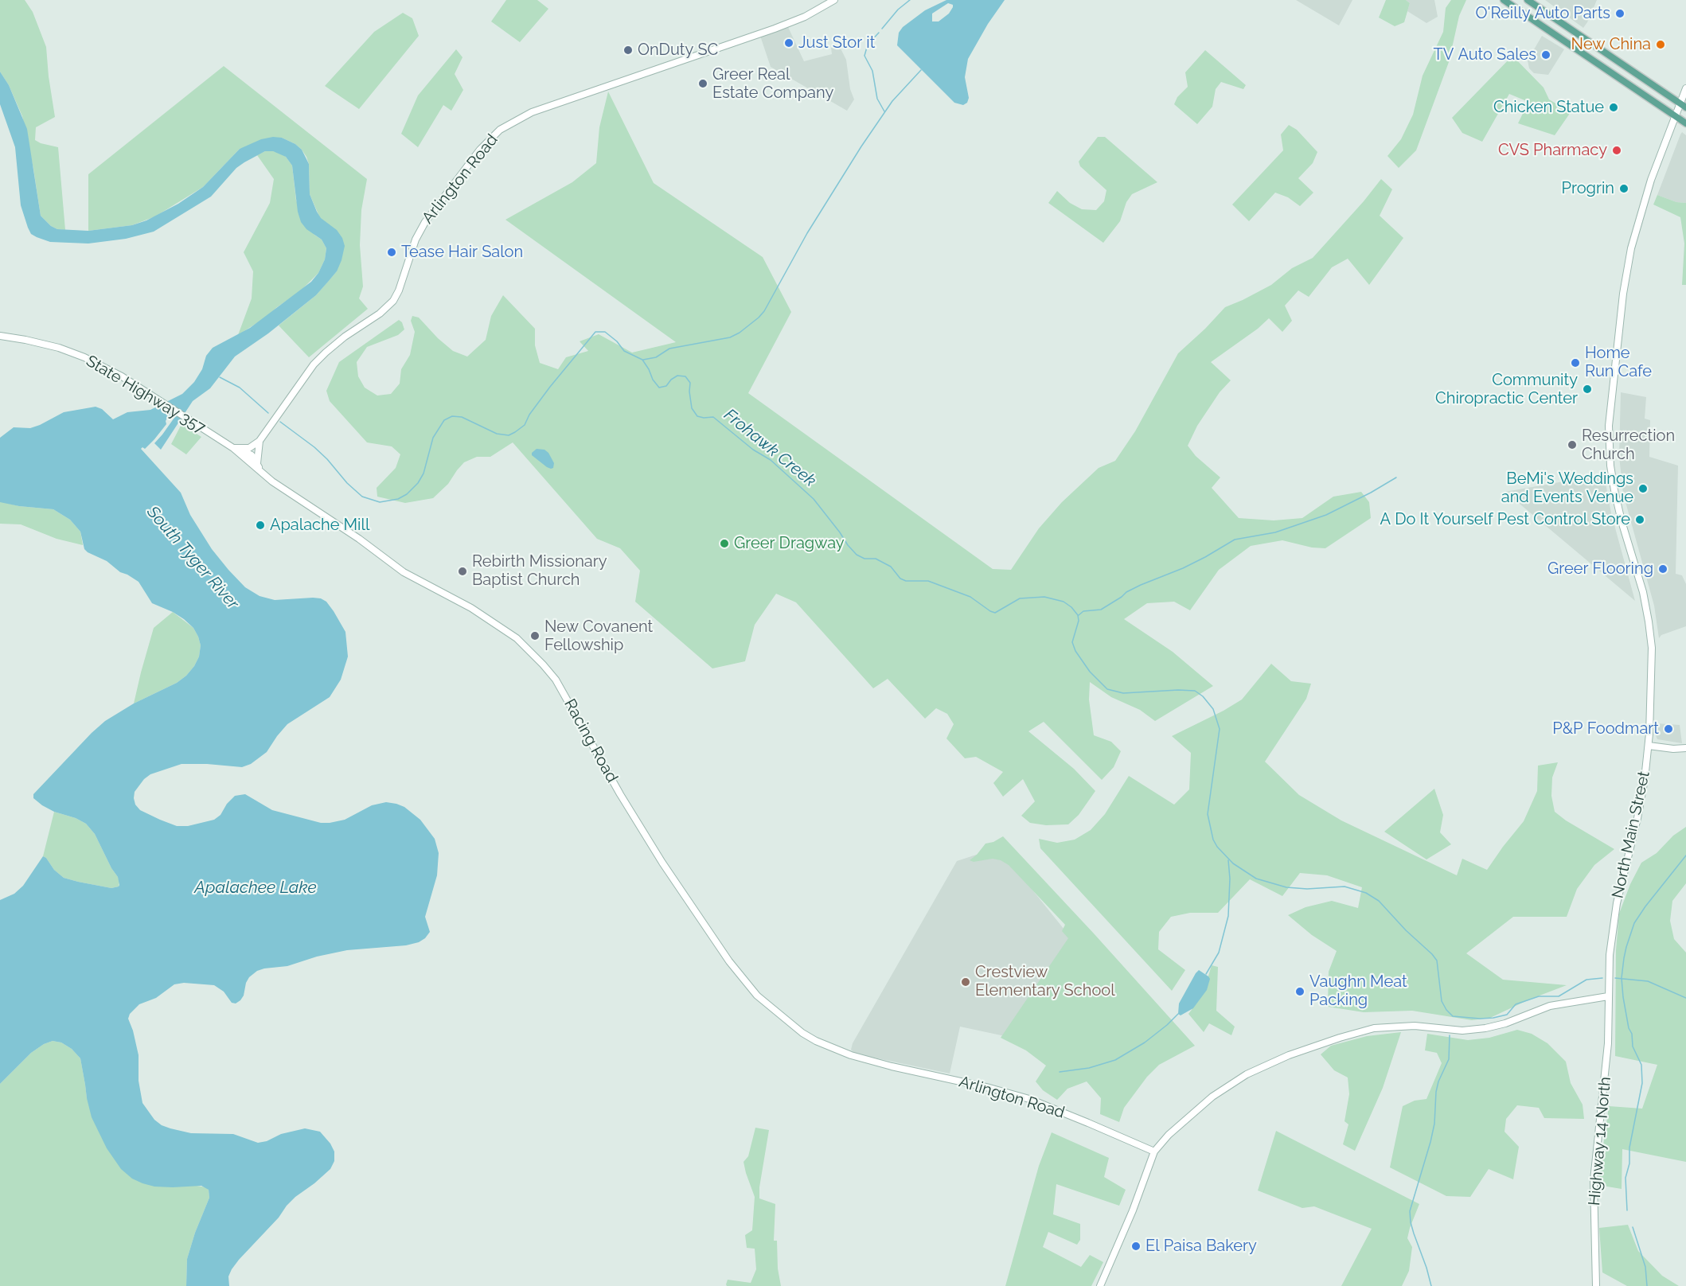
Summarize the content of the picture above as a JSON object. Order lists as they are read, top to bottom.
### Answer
{
  "streets": {
    "main road": [
      "Arlington Road",
      "State Highway 357",
      "Racing Road",
      "North Main Street",
      "Highway 14 North"
    ]
  },
  "crossings": [
    ["Arlington Road", "Racing Road"],
    ["State Highway 357", "Racing Road"],
    ["North Main Street", "Highway 14 North"]
  ],
  "water": ["Frohawk Creek", "South Tyger River", "Apalachee Lake"],
  "places": [
    "O'Reilly Auto Parts",
    "Just Stor it",
    "New China",
    "OnDuty SC",
    "TV Auto Sales",
    "Greer Real Estate Company",
    "Chicken Statue",
    "CVS Pharmacy",
    "Progrin",
    "Tease Hair Salon",
    "Home Run Cafe",
    "Community Chiropractic Center",
    "Resurrection Church",
    "BeMi's Weddings and Events Venue",
    "A Do It Yourself Pest Control Store",
    "Apalache Mill",
    "Greer Dragway",
    "Greer Flooring",
    "Rebirth Missionary Baptist Church",
    "New Covanent Fellowship",
    "P&P Foodmart",
    "Crestview Elementary School",
    "Vaughn Meat Packing",
    "El Paisa Bakery"
  ]
}
